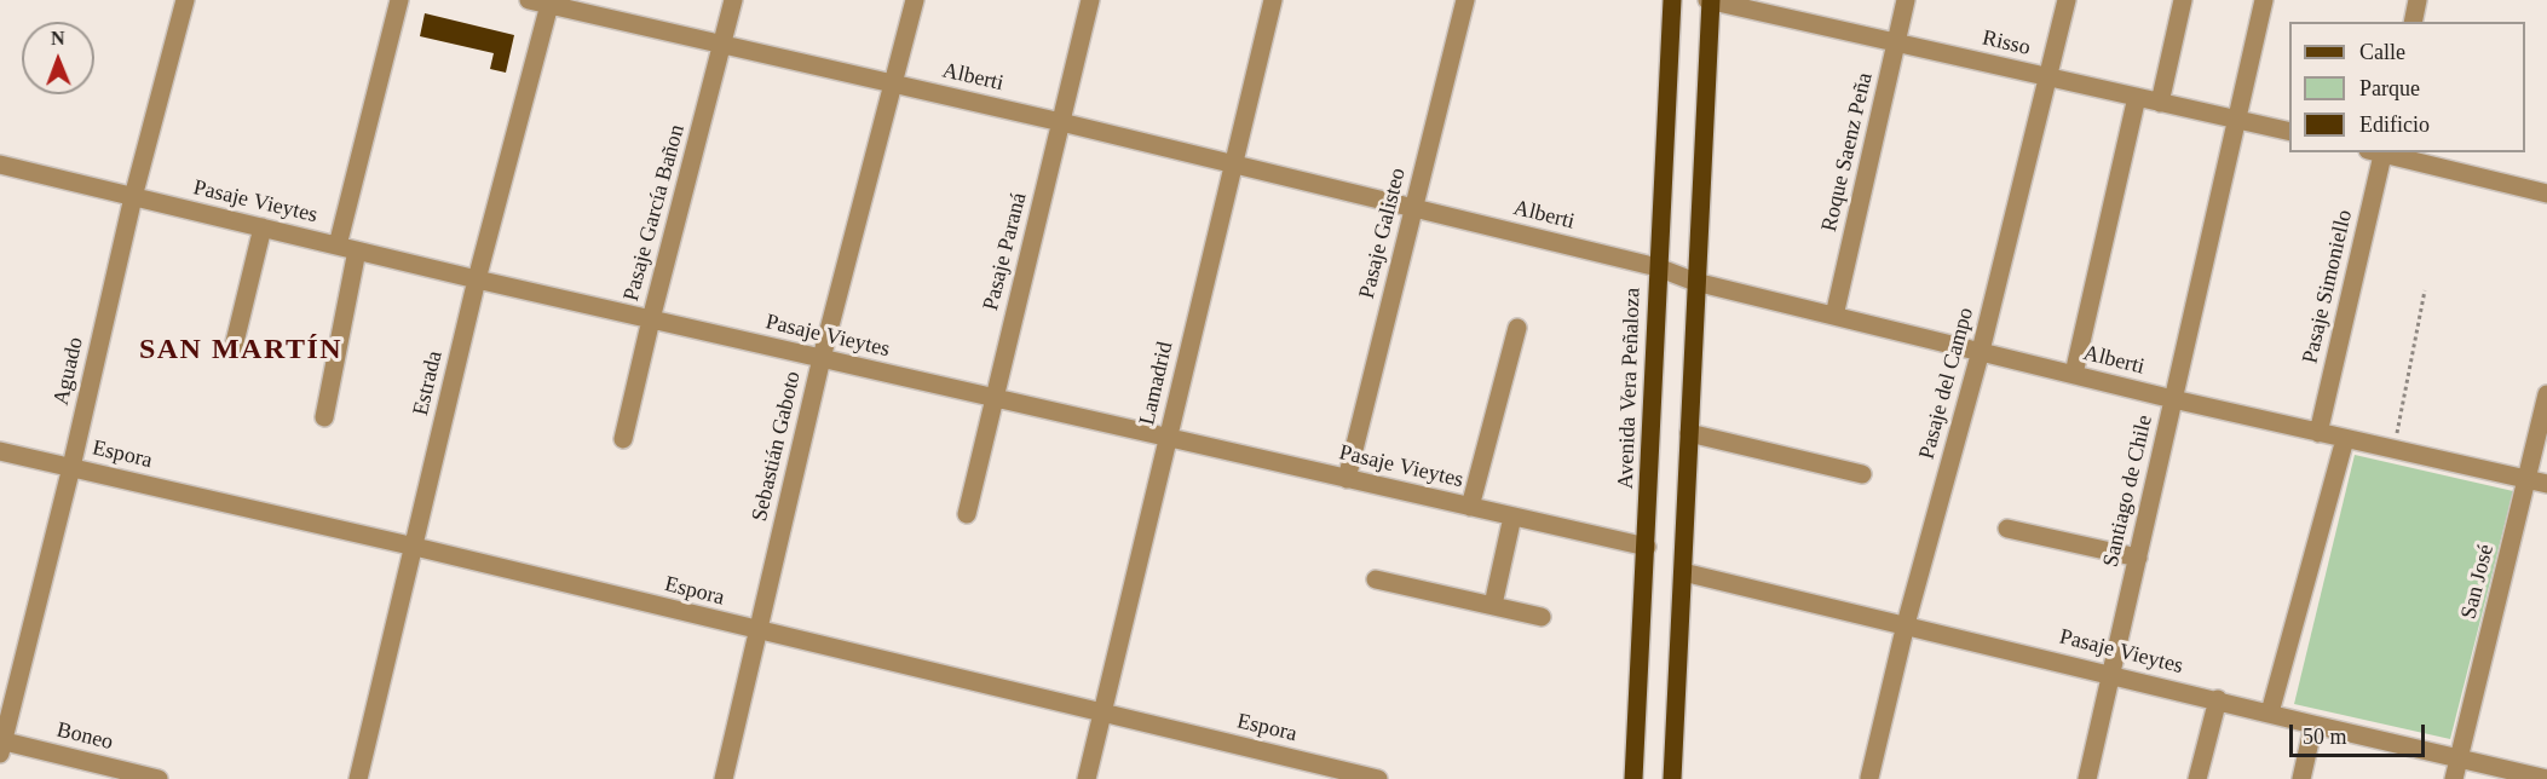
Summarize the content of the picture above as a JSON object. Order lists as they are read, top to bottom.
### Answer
{
  "streets": {
    "main road": ["Avenida Vera Peñaloza"],
    "street": [
      "Risso",
      "Alberti",
      "Roque Saenz Peña",
      "Pasaje Vieytes",
      "Pasaje García Bañon",
      "Pasaje Galisteo",
      "Pasaje Paraná",
      "Pasaje Simoniello",
      "Aguado",
      "Estrada",
      "Lamadrid",
      "Pasaje del Campo",
      "Sebastián Gaboto",
      "Espora",
      "Santiago de Chile",
      "San José",
      "Boneo"
    ]
  },
  "crossings": [
    ["Risso", "Roque Saenz Peña"],
    ["Risso", "Pasaje del Campo"],
    ["Risso", "Santiago de Chile"],
    ["Alberti", "Roque Saenz Peña"],
    ["Alberti", "Pasaje García Bañon"],
    ["Alberti", "Pasaje Galisteo"],
    ["Alberti", "Pasaje Paraná"],
    ["Alberti", "Pasaje Simoniello"],
    ["Alberti", "Estrada"],
    ["Alberti", "Lamadrid"],
    ["Alberti", "Pasaje del Campo"],
    ["Alberti", "Avenida Vera Peñaloza"],
    ["Alberti", "Sebastián Gaboto"],
    ["Alberti", "Santiago de Chile"],
    ["Alberti", "San José"],
    ["Pasaje Vieytes", "Pasaje García Bañon"],
    ["Pasaje Vieytes", "Pasaje Galisteo"],
    ["Pasaje Vieytes", "Pasaje Paraná"],
    ["Pasaje Vieytes", "Aguado"],
    ["Pasaje Vieytes", "Estrada"],
    ["Pasaje Vieytes", "Lamadrid"],
    ["Pasaje Vieytes", "Pasaje del Campo"],
    ["Pasaje Vieytes", "Avenida Vera Peñaloza"],
    ["Pasaje Vieytes", "Sebastián Gaboto"],
    ["Pasaje Vieytes", "Santiago de Chile"],
    ["Pasaje Vieytes", "San José"],
    ["Aguado", "Espora"],
    ["Aguado", "Boneo"],
    ["Estrada", "Espora"],
    ["Lamadrid", "Espora"],
    ["Sebastián Gaboto", "Espora"]
  ],
  "districts": ["SAN MARTÍN"],
  "legend": ["Calle", "Parque", "Edificio"],
  "scale_bar": "50 m",
  "north": "top"
}
